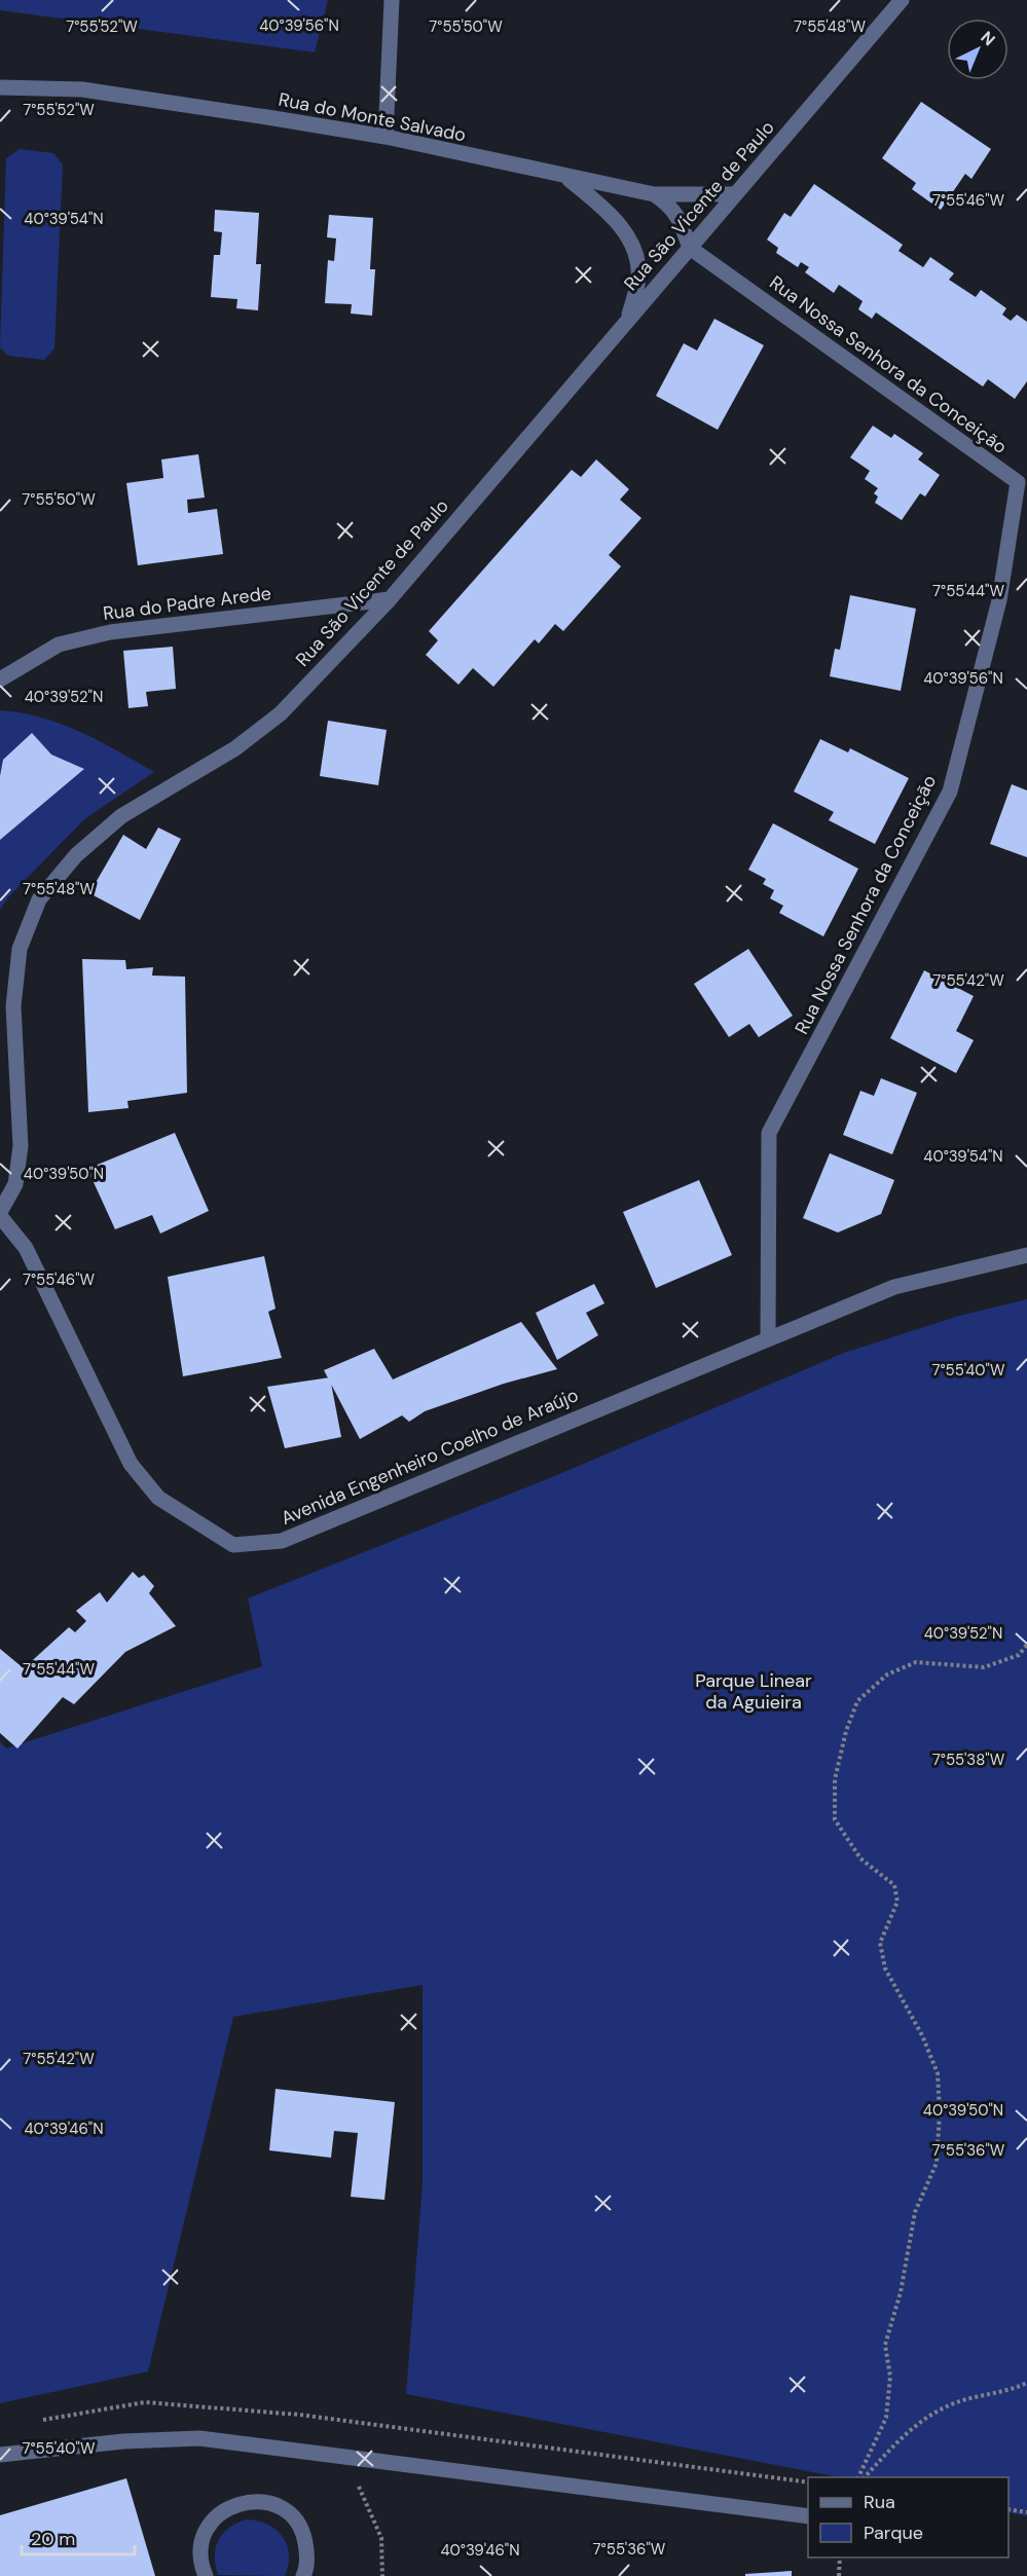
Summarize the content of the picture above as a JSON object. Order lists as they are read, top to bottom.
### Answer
{
  "streets": {
    "street": [
      "Rua do Monte Salvado",
      "Rua São Vicente de Paulo",
      "Rua Nossa Senhora da Conceição",
      "Rua do Padre Arede",
      "Avenida Engenheiro Coelho de Araújo"
    ]
  },
  "crossings": [
    ["Rua do Monte Salvado", "Rua São Vicente de Paulo"],
    ["Rua São Vicente de Paulo", "Rua Nossa Senhora da Conceição"],
    ["Rua São Vicente de Paulo", "Rua do Padre Arede"],
    ["Rua São Vicente de Paulo", "Avenida Engenheiro Coelho de Araújo"],
    ["Rua Nossa Senhora da Conceição", "Avenida Engenheiro Coelho de Araújo"]
  ],
  "parks": ["Parque Linear da Aguieira"],
  "legend": ["Rua", "Parque"],
  "scale_bar": "20 m",
  "north": "top right",
  "coordinates": [
    "40°39'56\"N",
    "7°55'52\"W",
    "7°55'50\"W",
    "7°55'48\"W",
    "7°55'46\"W",
    "40°39'54\"N",
    "7°55'44\"W",
    "40°39'52\"N",
    "7°55'42\"W",
    "40°39'50\"N",
    "7°55'40\"W",
    "7°55'38\"W",
    "40°39'46\"N",
    "7°55'36\"W"
  ]
}
